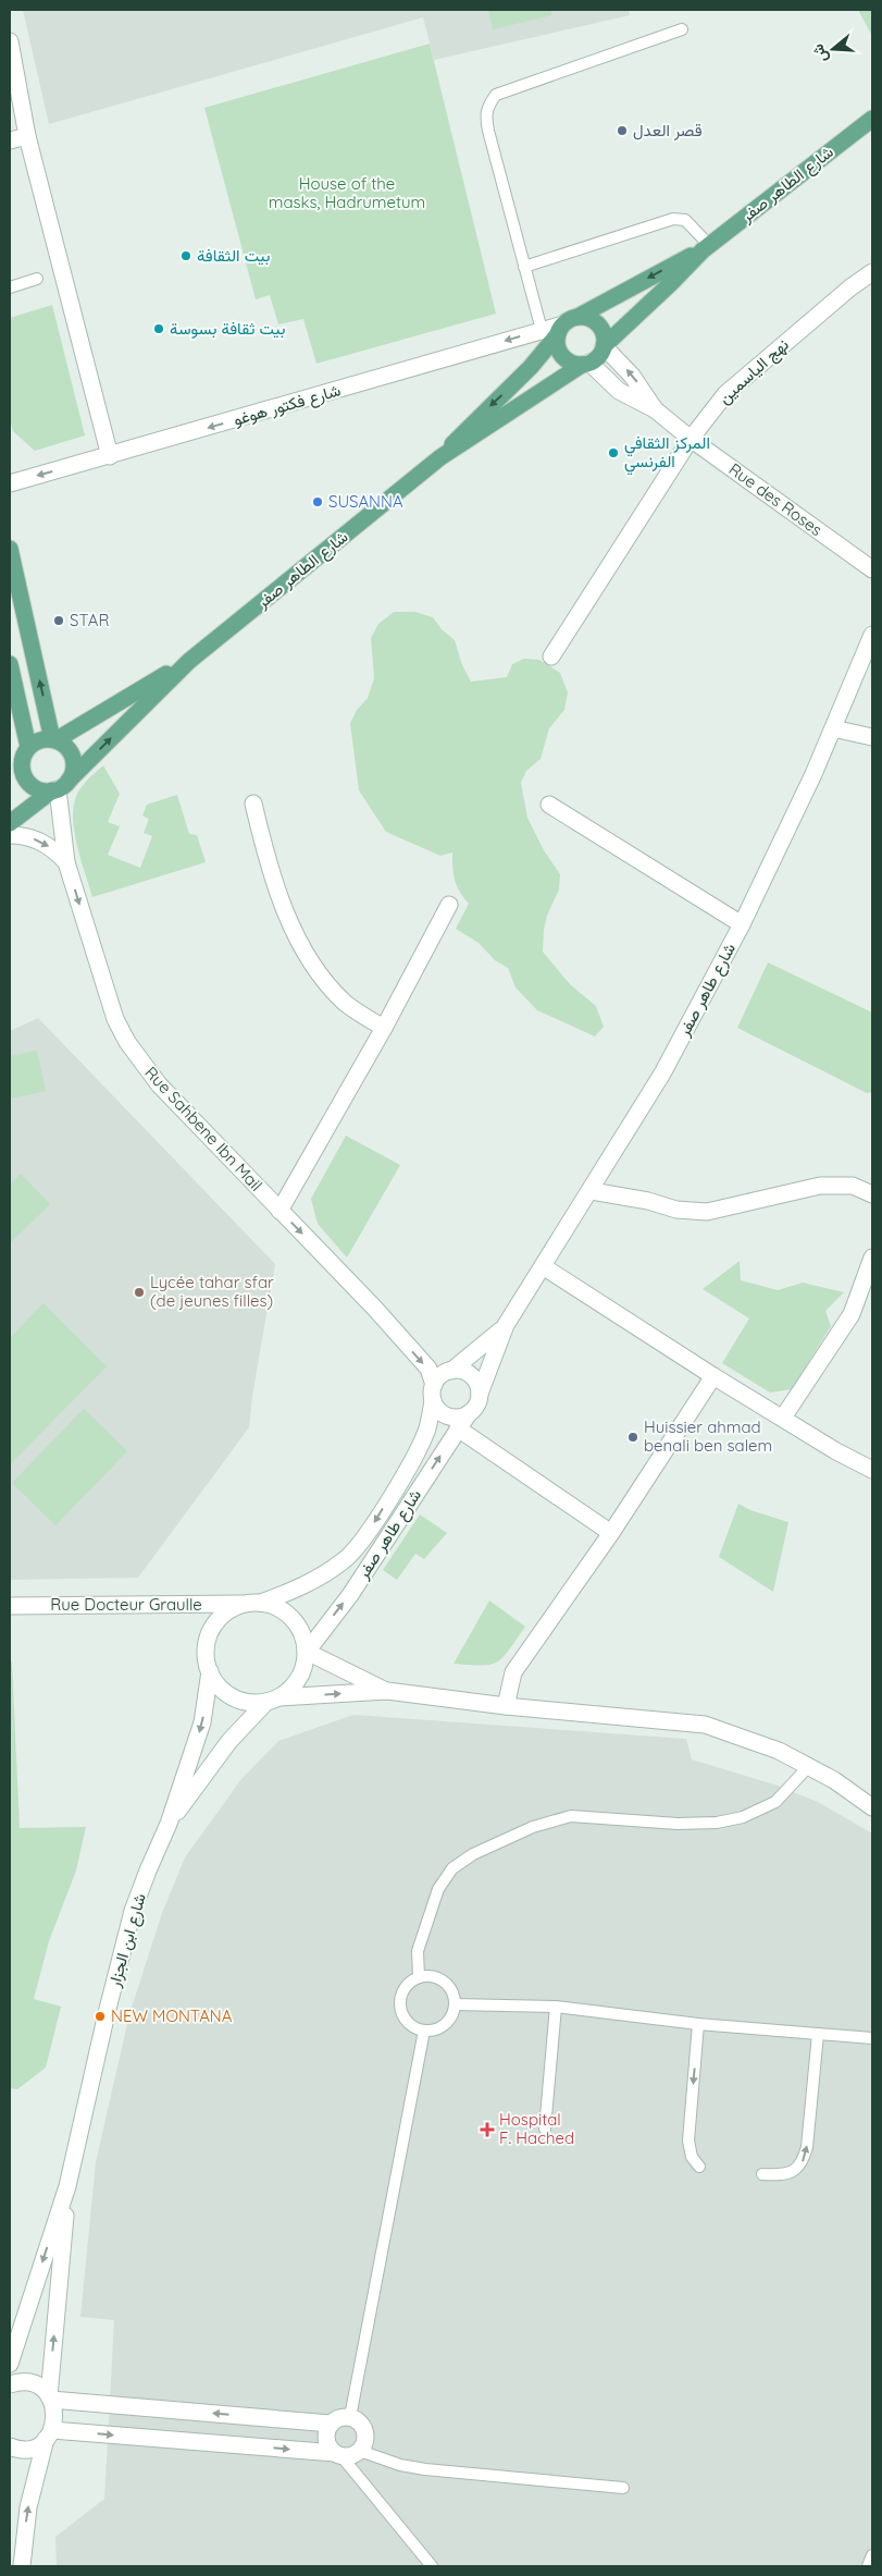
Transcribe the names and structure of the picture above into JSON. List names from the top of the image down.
{
  "streets": {
    "main road": ["شارع الطاهر صفر"],
    "street": [
      "نهج الياسمين",
      "شارع فكتور هوغو",
      "Rue des Roses",
      "شارع طاهر صفر",
      "Rue Sahbene Ibn Mail",
      "Rue Docteur Graulle",
      "شارع ابن الجزار"
    ]
  },
  "crossings": [
    ["شارع الطاهر صفر", "شارع فكتور هوغو"],
    ["شارع الطاهر صفر", "Rue Sahbene Ibn Mail"],
    ["نهج الياسمين", "Rue des Roses"],
    ["شارع طاهر صفر", "Rue Sahbene Ibn Mail"],
    ["شارع طاهر صفر", "Rue Docteur Graulle"],
    ["شارع طاهر صفر", "شارع ابن الجزار"],
    ["Rue Docteur Graulle", "شارع ابن الجزار"]
  ],
  "one_way": ["شارع فكتور هوغو", "Rue Sahbene Ibn Mail"],
  "parks": ["House of the masks, Hadrumetum"],
  "places": {
    "other": [
      "قصر العدل",
      "بيت الثقافة",
      "بيت ثقافة بسوسة",
      "المركز الثقافي الفرنسي",
      "SUSANNA",
      "STAR",
      "Lycée tahar sfar (de jeunes filles)",
      "Huissier ahmad benali ben salem",
      "NEW MONTANA"
    ],
    "health": ["Hospital F. Hached"]
  },
  "north": "left"
}
